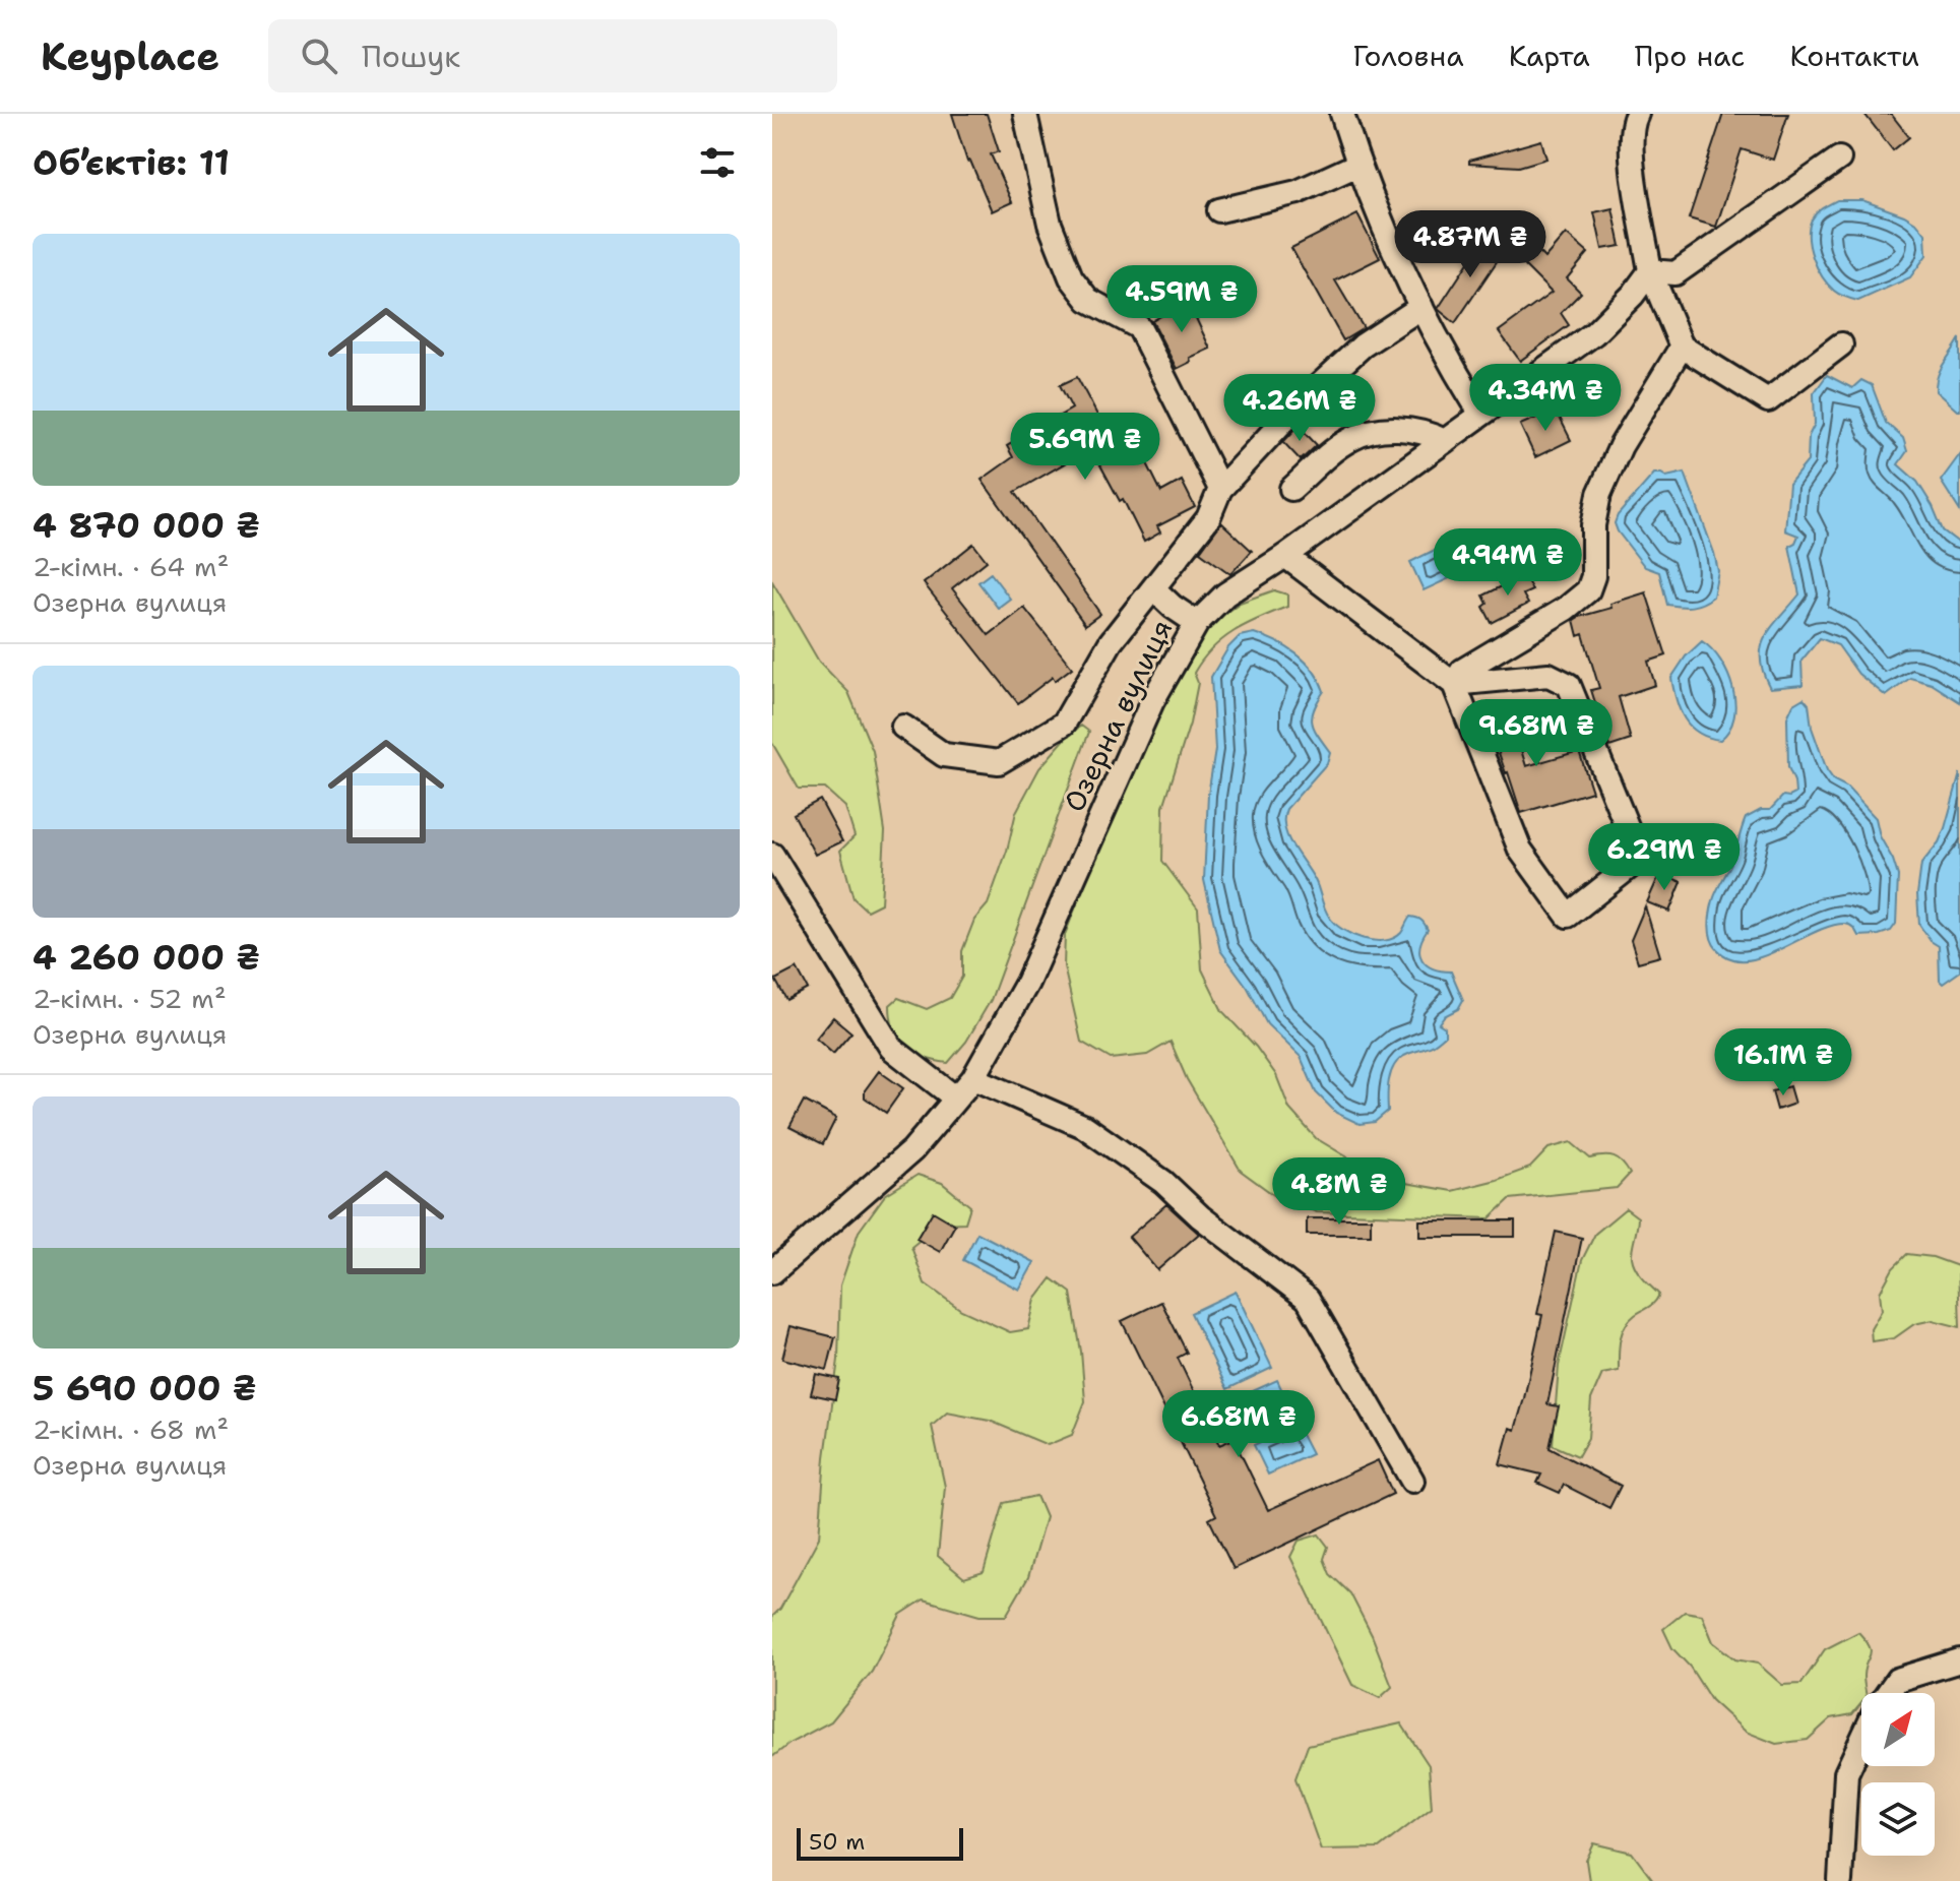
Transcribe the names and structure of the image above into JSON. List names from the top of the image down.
{
  "streets": {
    "street": ["Озерна вулиця"]
  },
  "scale_bar": "50 m",
  "north": "top right",
  "page": {
    "header": "Keyplace",
    "search": "Пошук",
    "nav": [
      "Головна",
      "Карта",
      "Про нас",
      "Контакти"
    ],
    "heading": "Об’єктів: 11",
    "price": [
      "4.87M ₴",
      "4.59M ₴",
      "4.34M ₴",
      "4.26M ₴",
      "5.69M ₴",
      "4.94M ₴",
      "9.68M ₴",
      "6.29M ₴",
      "16.1M ₴",
      "4.8M ₴",
      "6.68M ₴"
    ],
    "list": [
      {
        "name": "4 870 000 ₴",
        "note": "2-кімн. · 64 m² · Озерна вулиця"
      },
      {
        "name": "4 260 000 ₴",
        "note": "2-кімн. · 52 m² · Озерна вулиця"
      },
      {
        "name": "5 690 000 ₴",
        "note": "2-кімн. · 68 m² · Озерна вулиця"
      }
    ],
    "scale": "50 m"
  }
}
